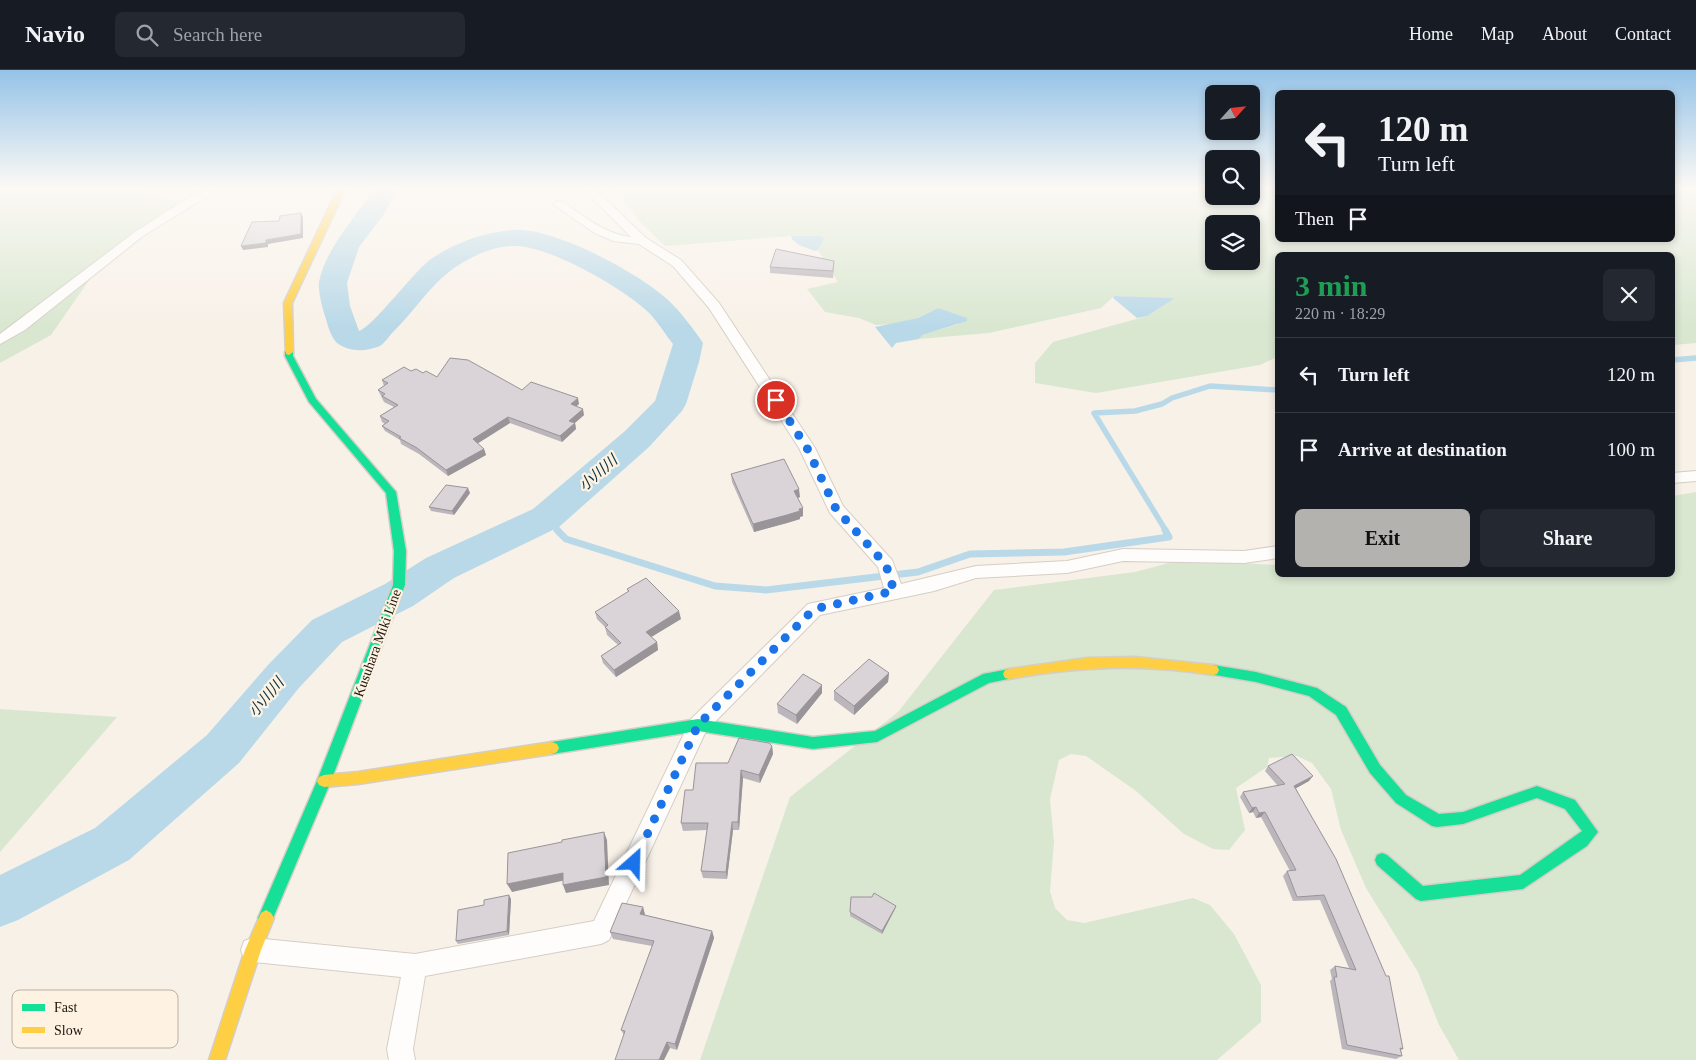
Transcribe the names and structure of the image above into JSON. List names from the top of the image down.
{
  "streets": {
    "main road": ["Kusuhara Miki Line"]
  },
  "water": ["小川川"],
  "legend": ["Fast", "Slow"],
  "north": "top right",
  "page": {
    "header": "Navio",
    "search": "Search here",
    "nav": [
      "Home",
      "Map",
      "About",
      "Contact"
    ],
    "turn": ["120 m", "Turn left"],
    "then": "Then",
    "heading": ["3 min", "220 m · 18:29"],
    "list": [
      {
        "name": "Turn left",
        "value": "120 m"
      },
      {
        "name": "Arrive at destination",
        "value": "100 m"
      }
    ],
    "buttons": ["Exit", "Share"]
  }
}
